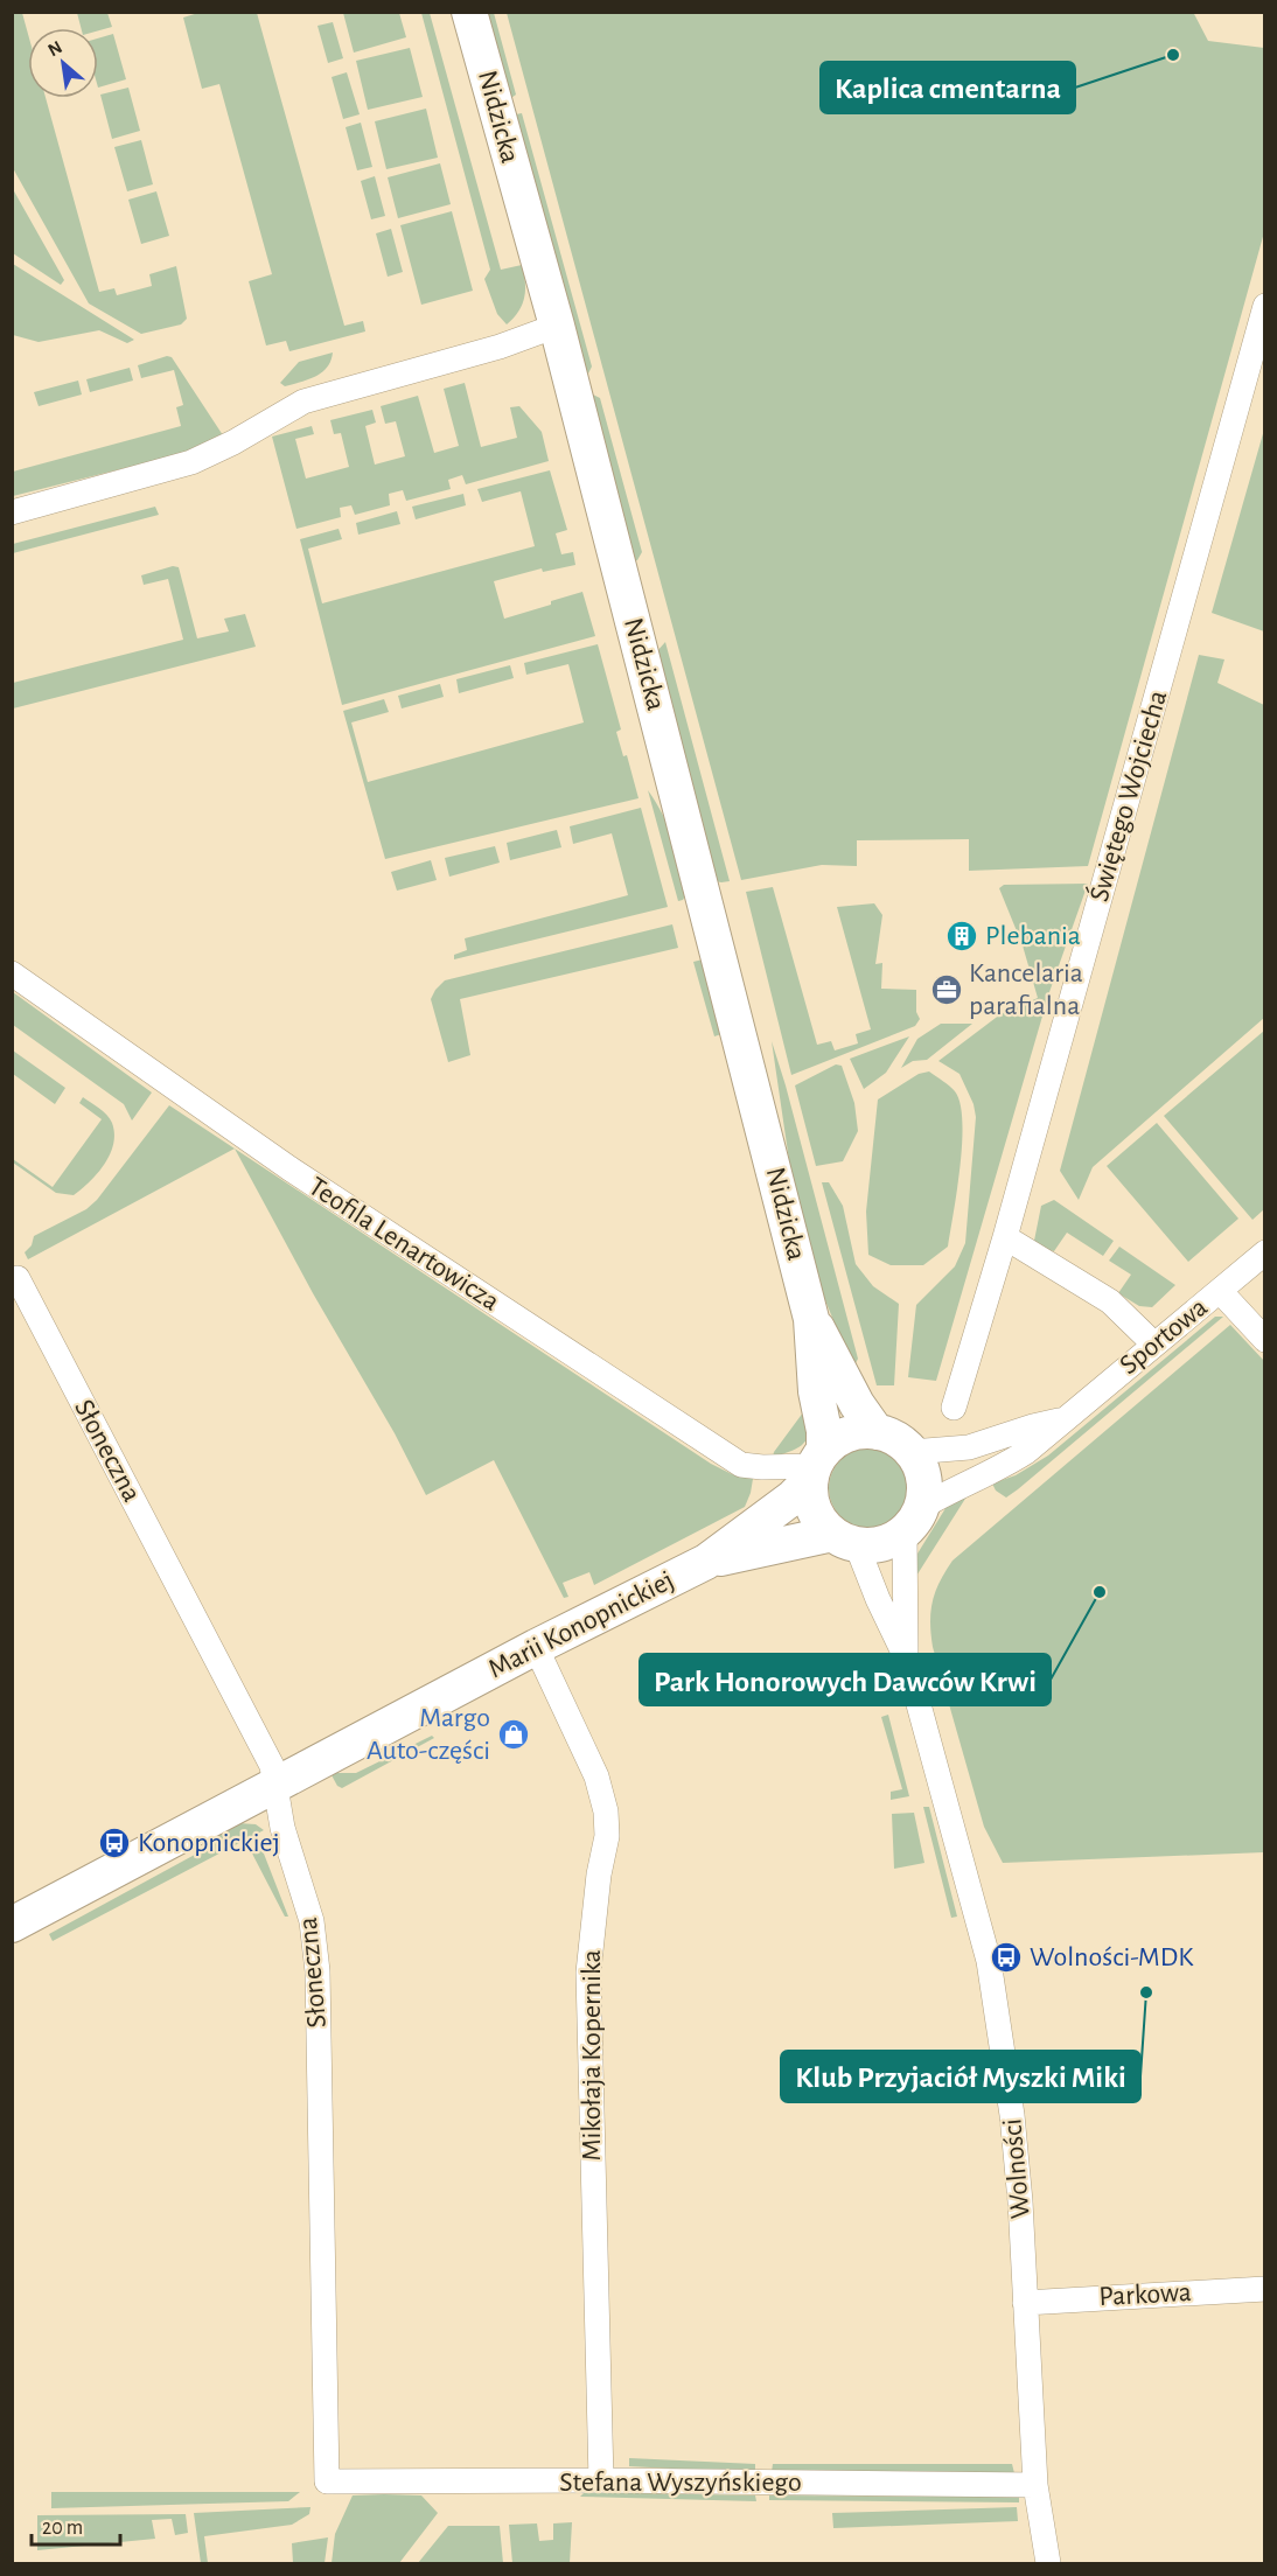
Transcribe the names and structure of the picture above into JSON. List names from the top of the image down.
{
  "streets": {
    "street": [
      "Nidzicka",
      "Świętego Wojciecha",
      "Teofila Lenartowicza",
      "Sportowa",
      "Słoneczna",
      "Marii Konopnickiej",
      "Mikołaja Kopernika",
      "Wolności",
      "Parkowa",
      "Stefana Wyszyńskiego"
    ]
  },
  "crossings": [
    ["Teofila Lenartowicza", "Sportowa"],
    ["Słoneczna", "Marii Konopnickiej"],
    ["Słoneczna", "Stefana Wyszyńskiego"],
    ["Marii Konopnickiej", "Mikołaja Kopernika"],
    ["Mikołaja Kopernika", "Stefana Wyszyńskiego"],
    ["Wolności", "Parkowa"],
    ["Wolności", "Stefana Wyszyńskiego"]
  ],
  "places": {
    "other": ["Kaplica cmentarna", "Park Honorowych Dawców Krwi", "Klub Przyjaciół Myszki Miki"],
    "building": ["Plebania"],
    "office": ["Kancelaria parafialna"],
    "shop": ["Margo Auto-części"],
    "bus stop": ["Konopnickiej", "Wolności-MDK"]
  },
  "scale_bar": "20 m",
  "north": "top left"
}
